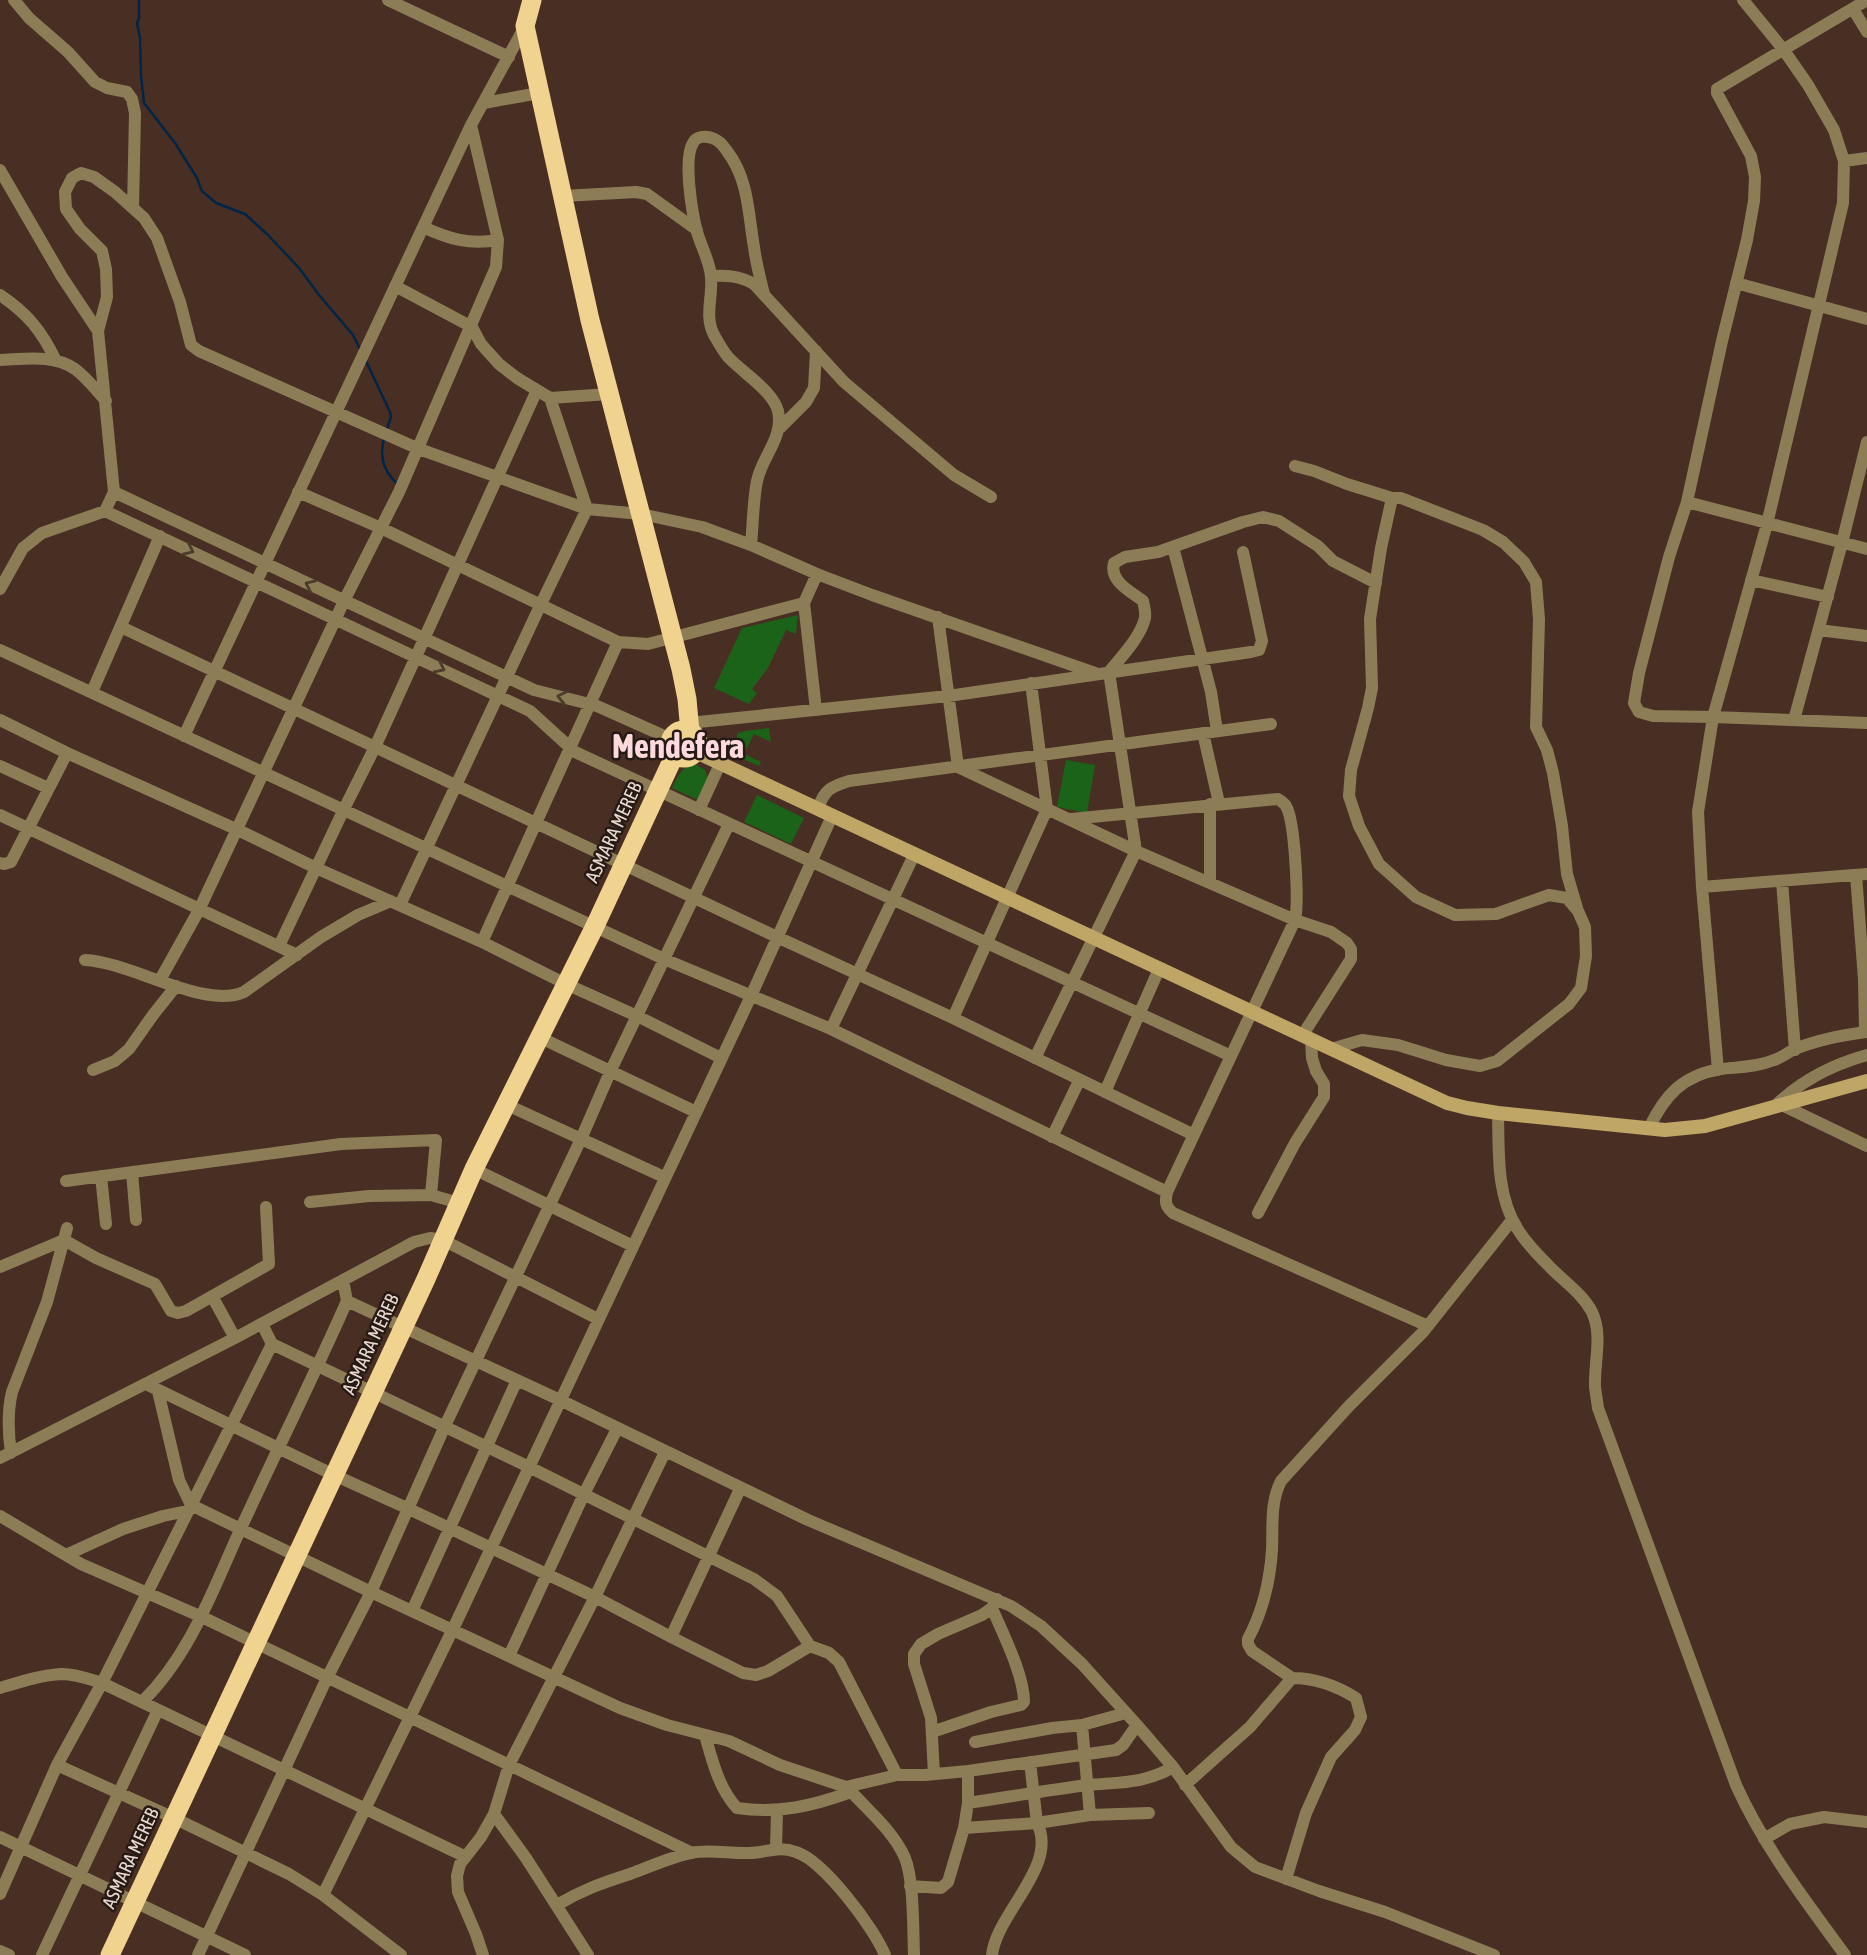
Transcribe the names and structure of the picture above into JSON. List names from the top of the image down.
{
  "streets": {
    "highway": ["ASMARA MEREB"]
  },
  "districts": ["Mendefera"]
}
